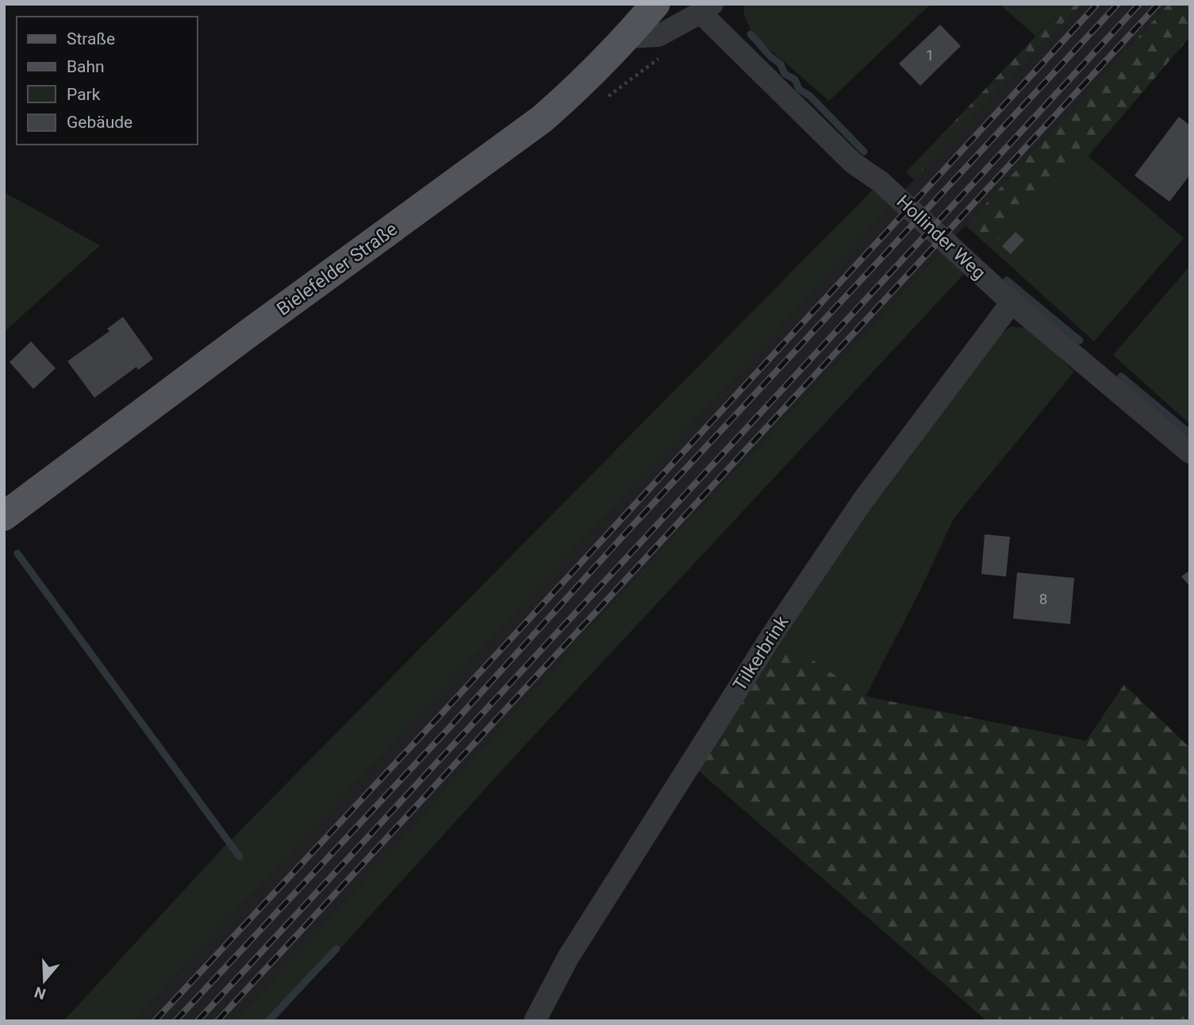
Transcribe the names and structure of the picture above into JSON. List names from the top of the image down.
{
  "streets": {
    "main road": ["Bielefelder Straße"],
    "street": ["Hollinder Weg", "Tilkerbrink"]
  },
  "crossings": [
    ["Hollinder Weg", "Tilkerbrink"]
  ],
  "house_numbers": ["1", "8"],
  "legend": [
    "Straße",
    "Bahn",
    "Park",
    "Gebäude"
  ],
  "north": "bottom"
}
